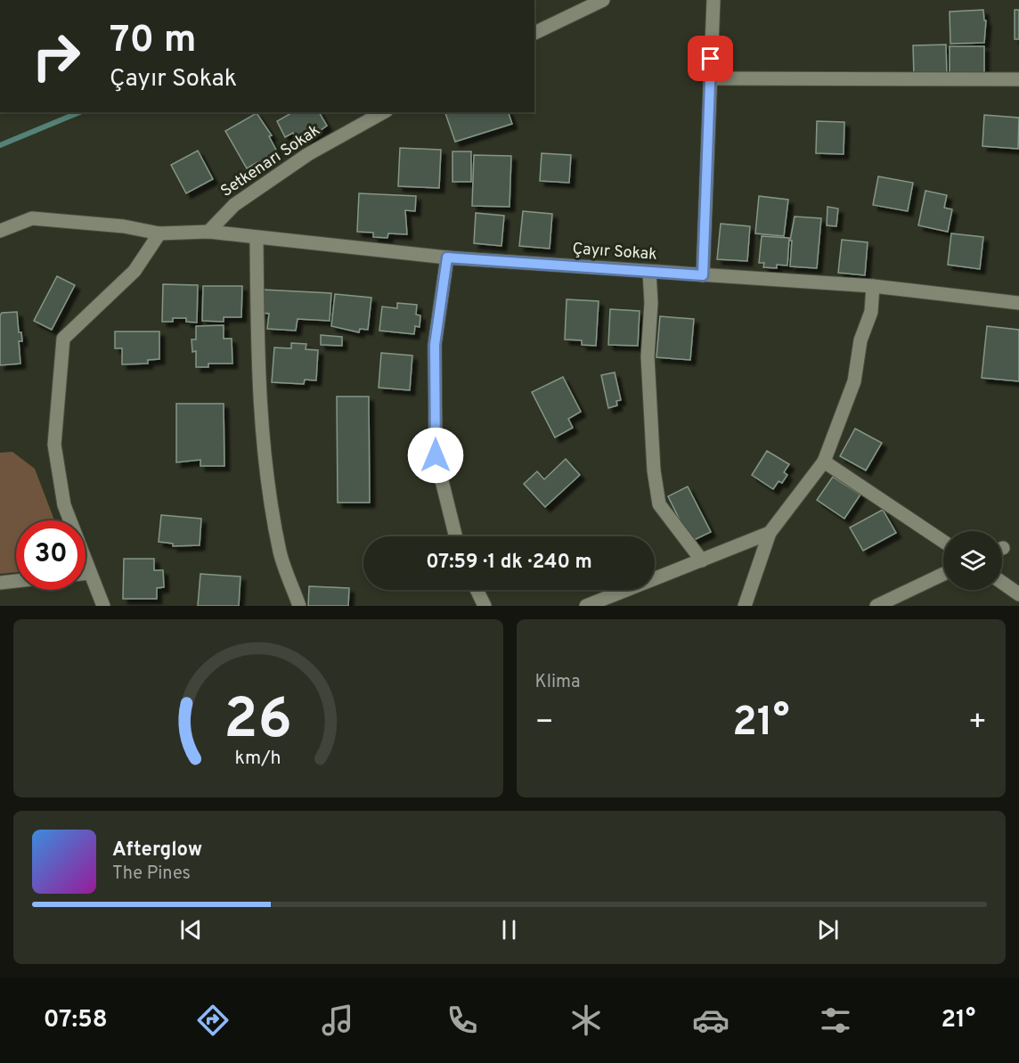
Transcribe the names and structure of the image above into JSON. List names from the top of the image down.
{
  "streets": {
    "street": ["Setkenarı Sokak", "Çayır Sokak"]
  },
  "crossings": [
    ["Setkenarı Sokak", "Çayır Sokak"]
  ],
  "page": {
    "turn": ["70 m", "Çayır Sokak"],
    "limit": "30",
    "trip": "07:59 · 1 dk · 240 m",
    "tile": "Klima",
    "heat": ["−", "21°", "+"],
    "song": ["Afterglow", "The Pines"],
    "tabs": ["07:58", "21°"],
    "gauge": ["26", "km/h"]
  }
}
